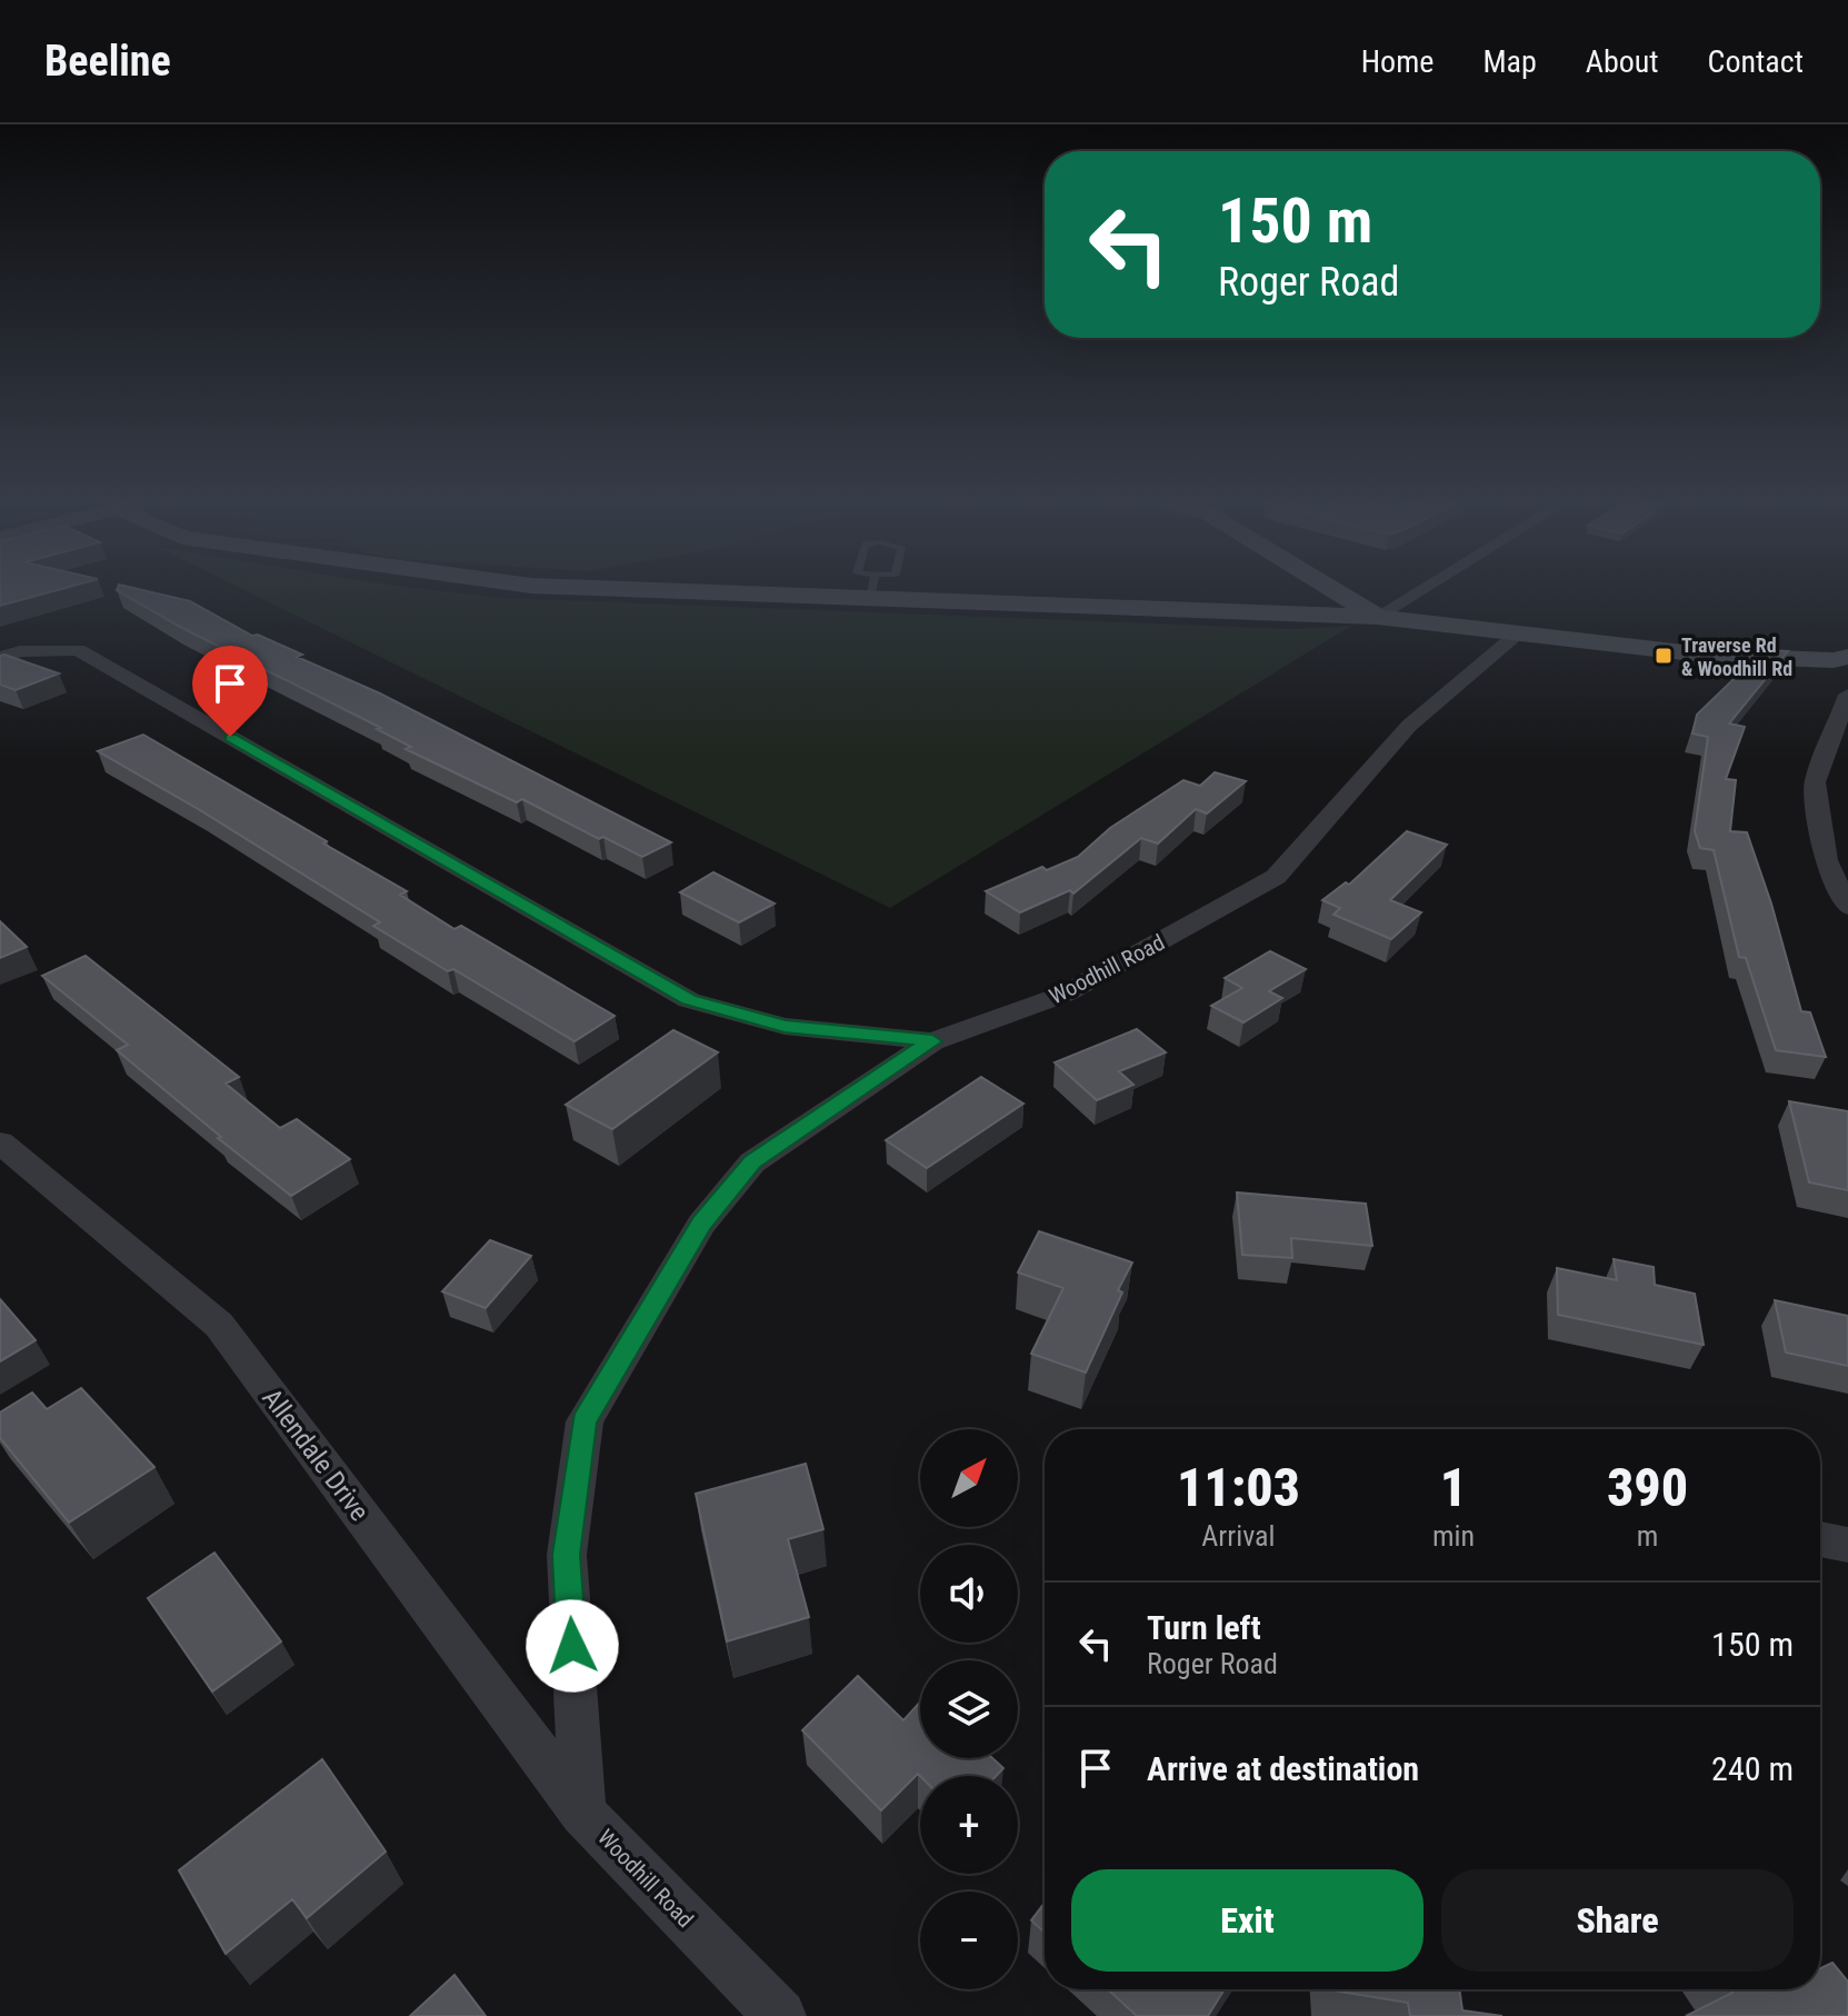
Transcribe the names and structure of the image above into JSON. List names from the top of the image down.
{
  "streets": {
    "street": ["Woodhill Road", "Allendale Drive"]
  },
  "crossings": [
    ["Woodhill Road", "Allendale Drive"]
  ],
  "places": {
    "transit": ["Traverse Rd & Woodhill Rd"]
  },
  "north": "top right",
  "page": {
    "header": "Beeline",
    "nav": [
      "Home",
      "Map",
      "About",
      "Contact"
    ],
    "turn": ["150 m", "Roger Road"],
    "map_buttons": ["+", "−"],
    "eta": [
      "11:03",
      "Arrival",
      "1",
      "min",
      "390",
      "m"
    ],
    "list": [
      {
        "name": "Turn left",
        "note": "Roger Road",
        "value": "150 m"
      },
      {
        "name": "Arrive at destination",
        "value": "240 m"
      }
    ],
    "buttons": ["Exit", "Share"]
  }
}
